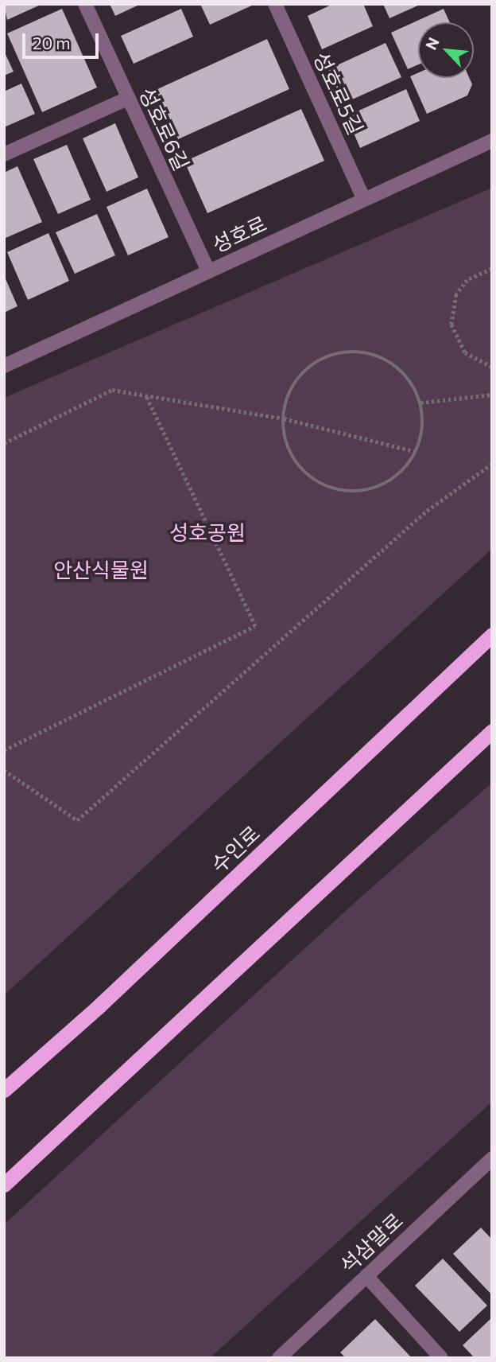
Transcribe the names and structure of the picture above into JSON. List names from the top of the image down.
{
  "streets": {
    "highway": ["수인로"],
    "street": [
      "성호로5길",
      "성호로6길",
      "성호로",
      "석삼말로"
    ]
  },
  "crossings": [
    ["성호로5길", "성호로"],
    ["성호로6길", "성호로"]
  ],
  "parks": ["성호공원", "안산식물원"],
  "scale_bar": "20 m",
  "north": "top left"
}
